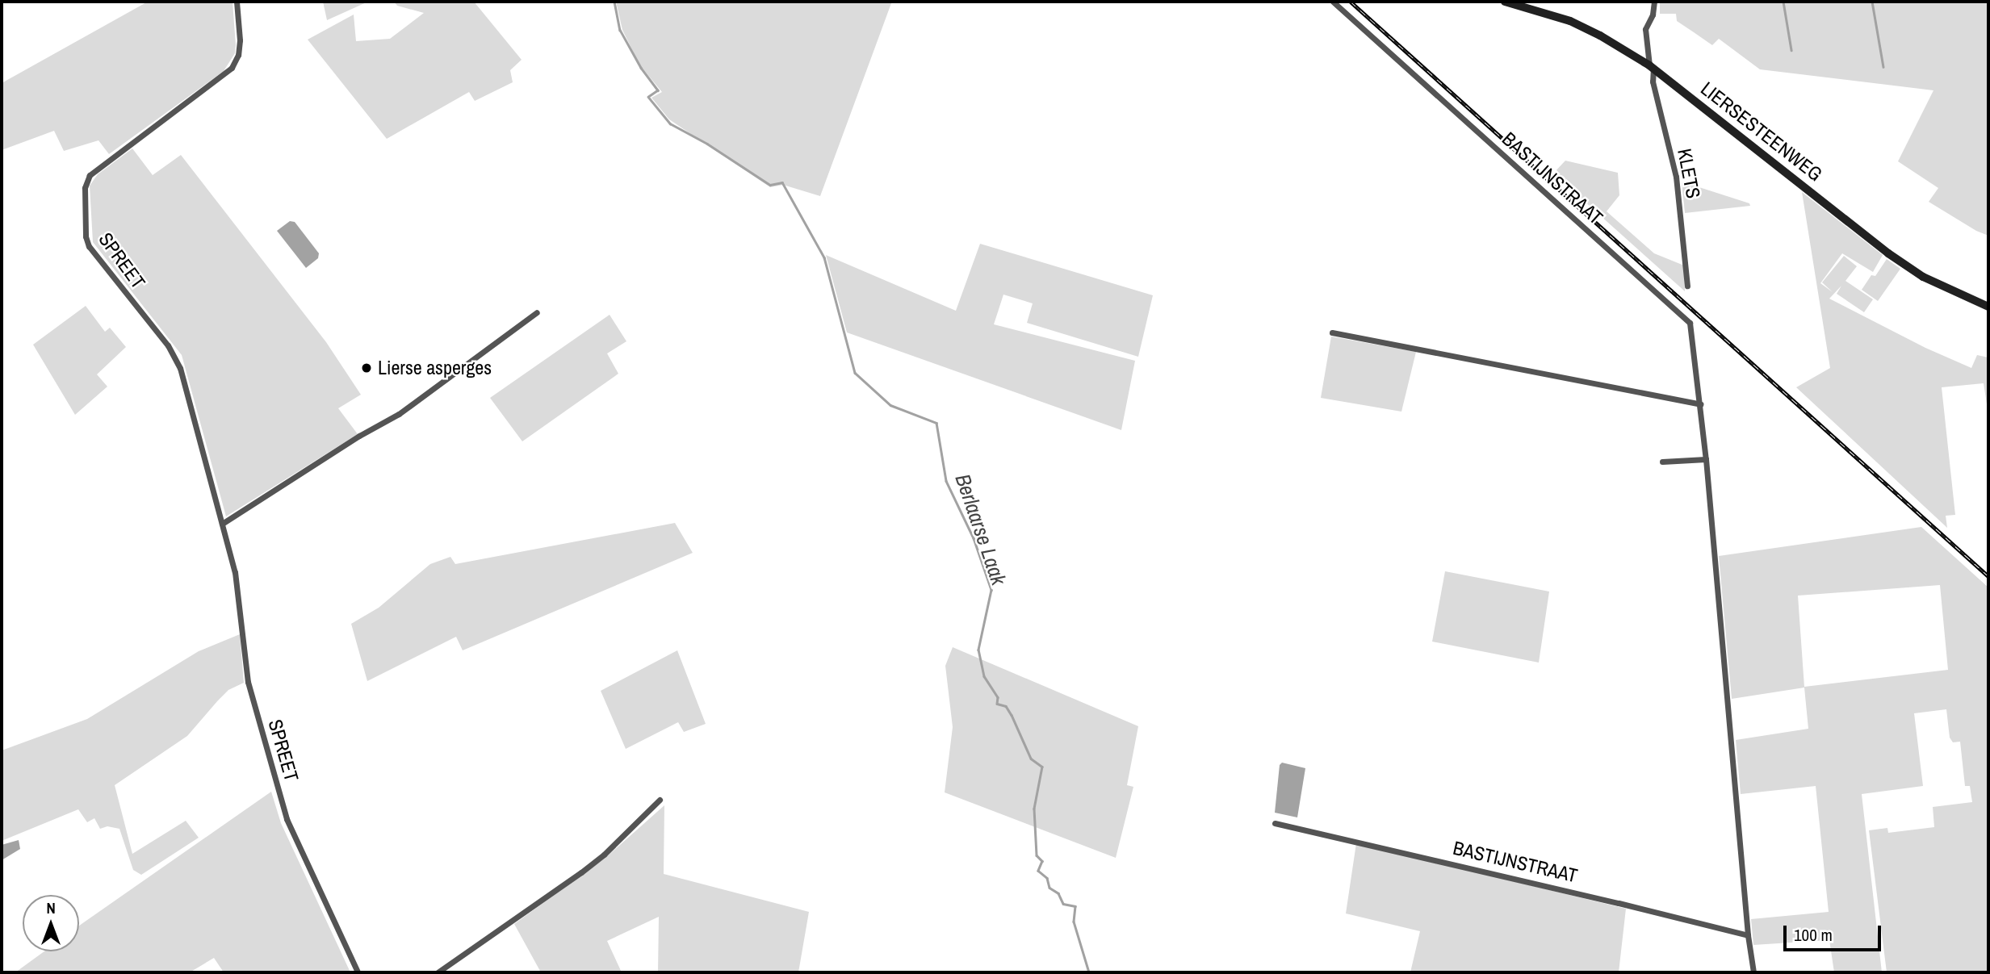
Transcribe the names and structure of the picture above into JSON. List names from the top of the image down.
{
  "streets": {
    "street": [
      "LIERSESTEENWEG",
      "KLETS",
      "BASTIJNSTRAAT",
      "SPREET"
    ]
  },
  "crossings": [
    ["LIERSESTEENWEG", "KLETS"]
  ],
  "water": ["Berlaarse Laak"],
  "places": ["Lierse asperges"],
  "scale_bar": "100 m",
  "north": "top"
}
